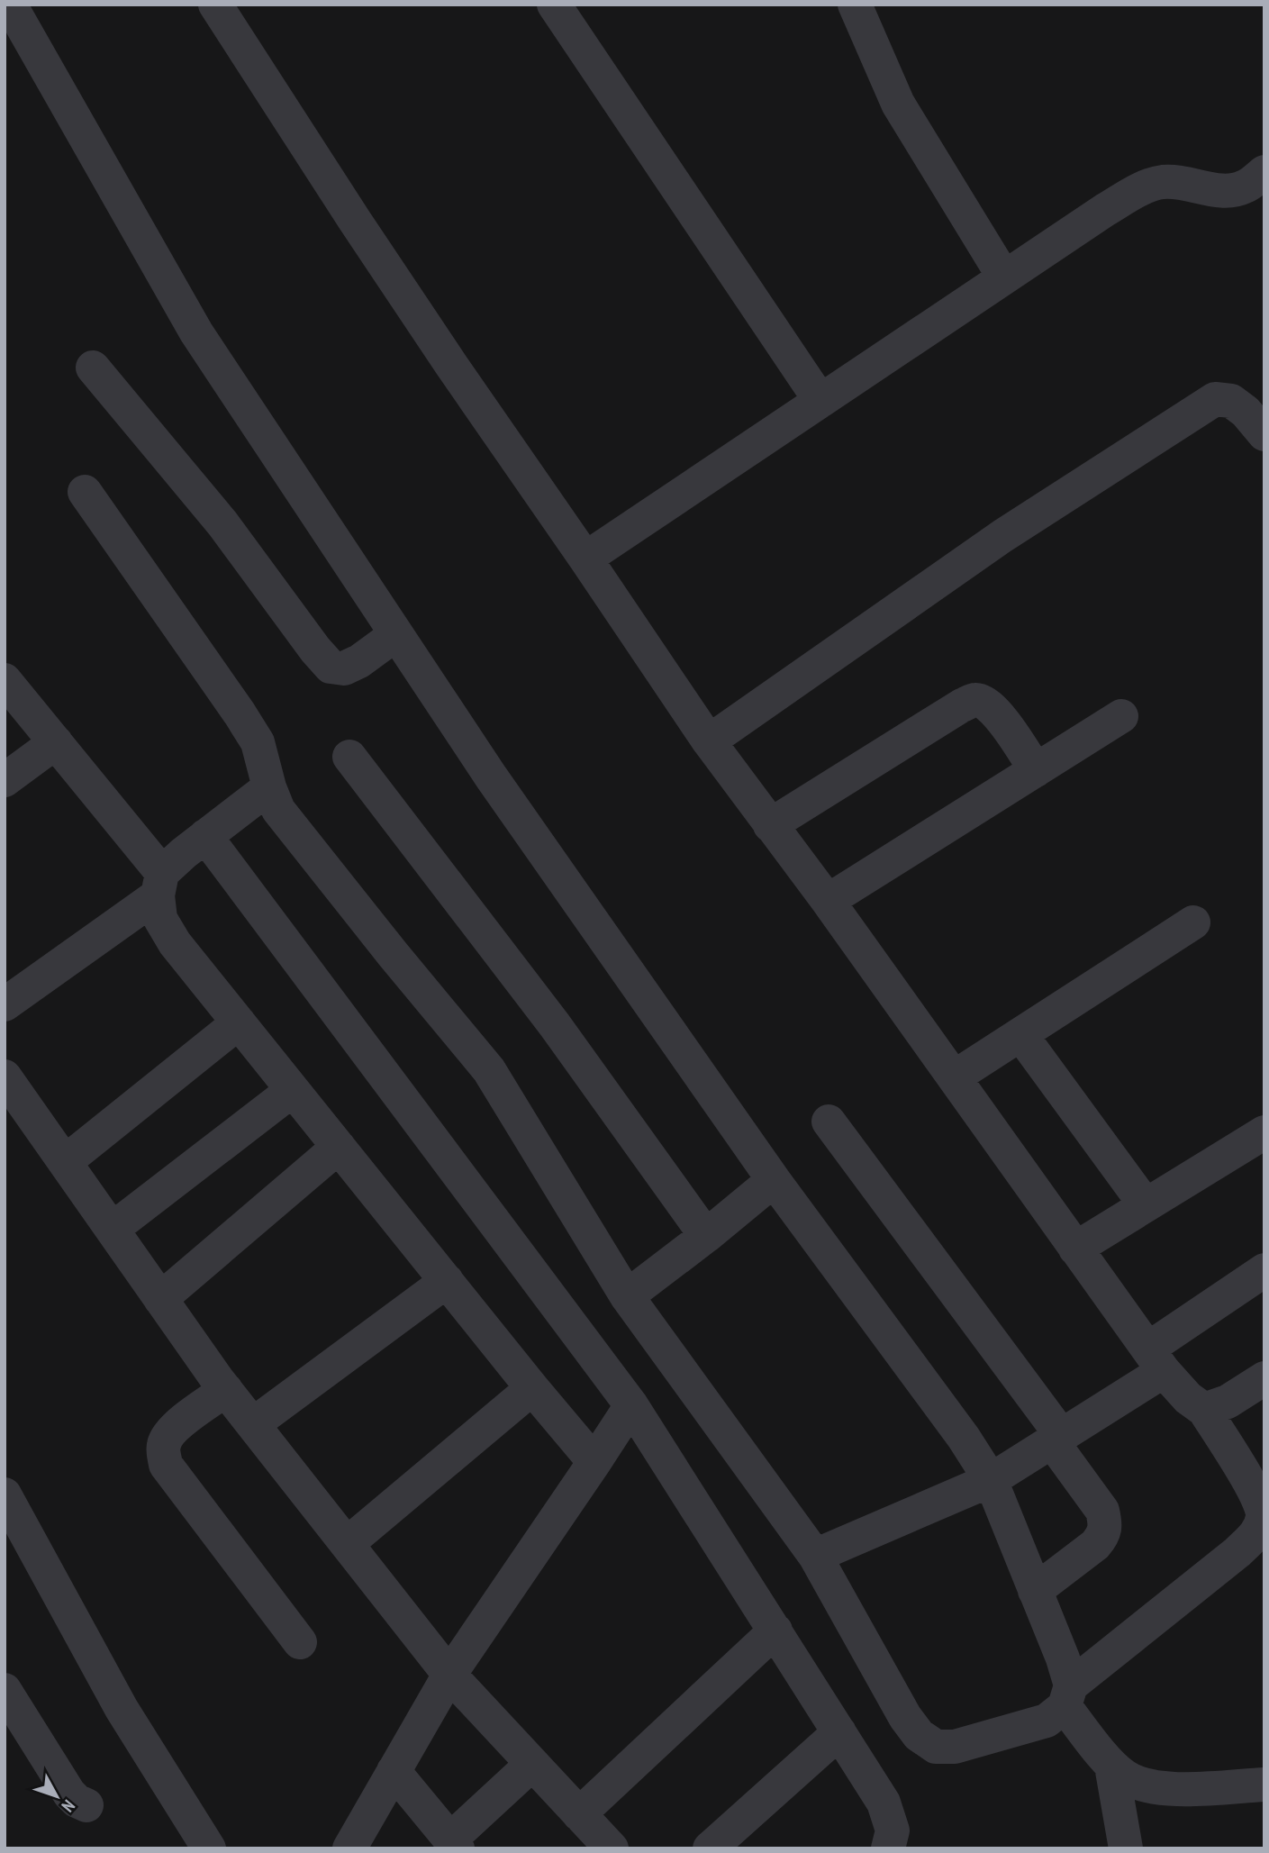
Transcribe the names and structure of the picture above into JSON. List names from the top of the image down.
{
  "north": "bottom right"
}
